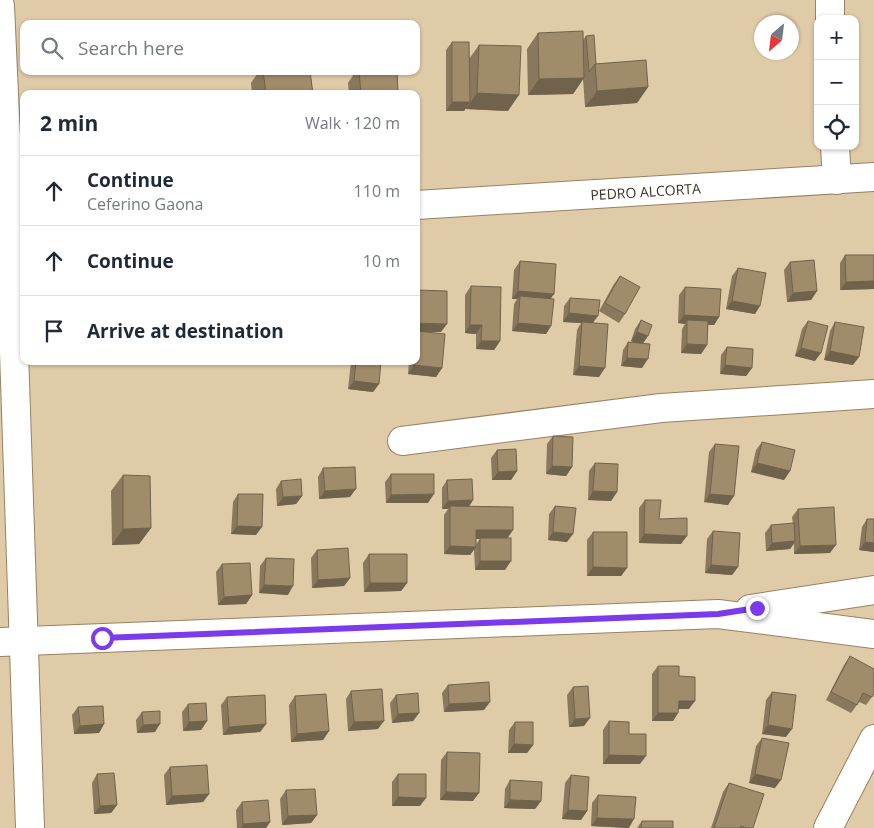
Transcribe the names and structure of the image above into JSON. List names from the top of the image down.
{
  "streets": {
    "street": ["PEDRO ALCORTA"]
  },
  "north": "bottom left",
  "page": {
    "map_buttons": ["+", "−"],
    "search": "Search here",
    "heading": ["2 min", "Walk · 120 m"],
    "list": [
      ["Continue", "Ceferino Gaona", "110 m"],
      ["Continue", "10 m"],
      "Arrive at destination"
    ]
  }
}
